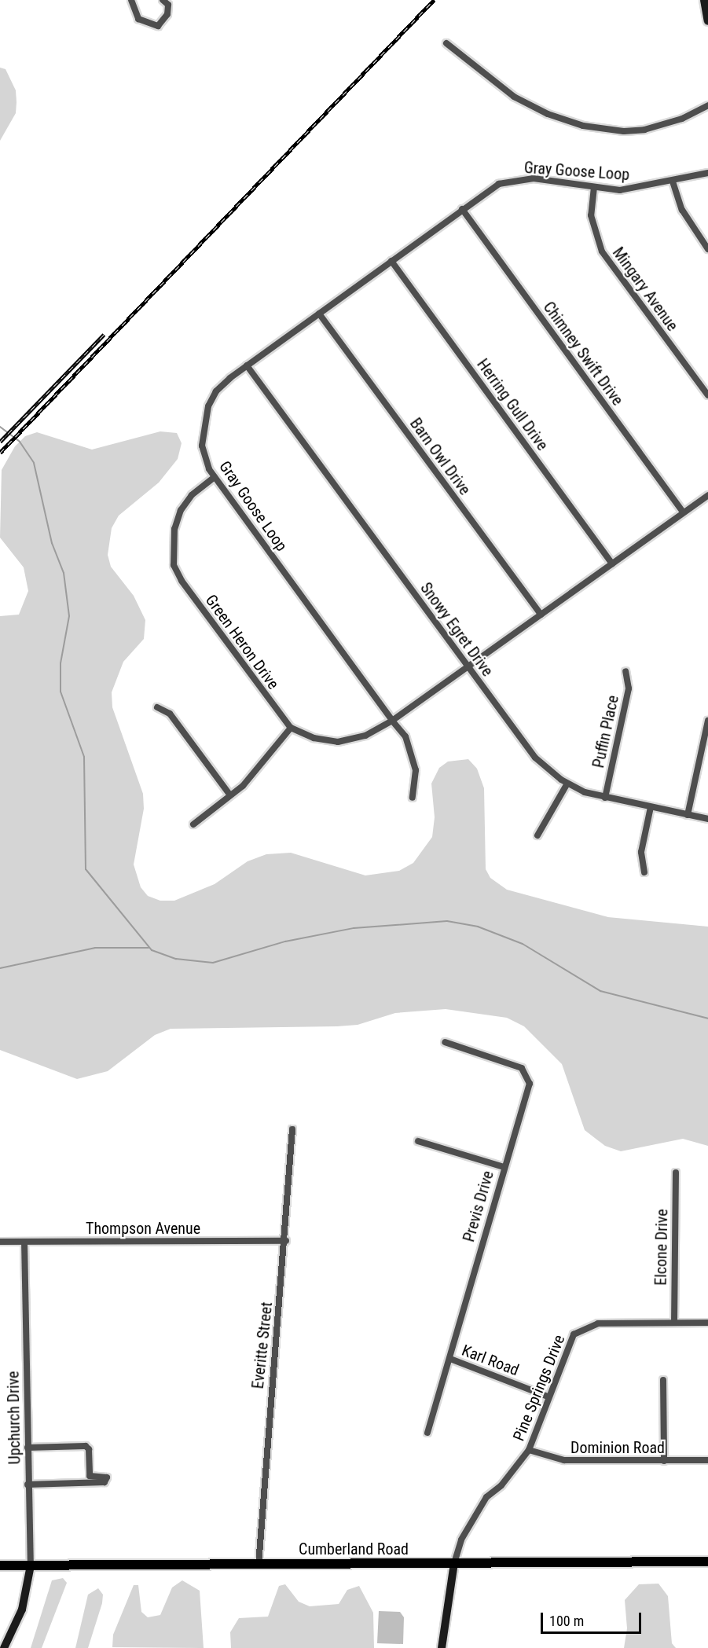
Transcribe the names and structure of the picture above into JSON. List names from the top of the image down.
{
  "streets": {
    "main road": ["Cumberland Road"],
    "street": [
      "Gray Goose Loop",
      "Mingary Avenue",
      "Chimney Swift Drive",
      "Herring Gull Drive",
      "Barn Owl Drive",
      "Snowy Egret Drive",
      "Green Heron Drive",
      "Puffin Place",
      "Previs Drive",
      "Thompson Avenue",
      "Elcone Drive",
      "Everitte Street",
      "Karl Road",
      "Pine Springs Drive",
      "Upchurch Drive",
      "Dominion Road"
    ]
  },
  "crossings": [
    ["Gray Goose Loop", "Mingary Avenue"],
    ["Gray Goose Loop", "Chimney Swift Drive"],
    ["Gray Goose Loop", "Herring Gull Drive"],
    ["Gray Goose Loop", "Barn Owl Drive"],
    ["Gray Goose Loop", "Snowy Egret Drive"],
    ["Gray Goose Loop", "Green Heron Drive"],
    ["Snowy Egret Drive", "Puffin Place"],
    ["Previs Drive", "Karl Road"],
    ["Thompson Avenue", "Everitte Street"],
    ["Thompson Avenue", "Upchurch Drive"],
    ["Elcone Drive", "Pine Springs Drive"],
    ["Everitte Street", "Cumberland Road"],
    ["Karl Road", "Pine Springs Drive"],
    ["Pine Springs Drive", "Dominion Road"],
    ["Pine Springs Drive", "Cumberland Road"],
    ["Upchurch Drive", "Cumberland Road"]
  ],
  "scale_bar": "100 m"
}
